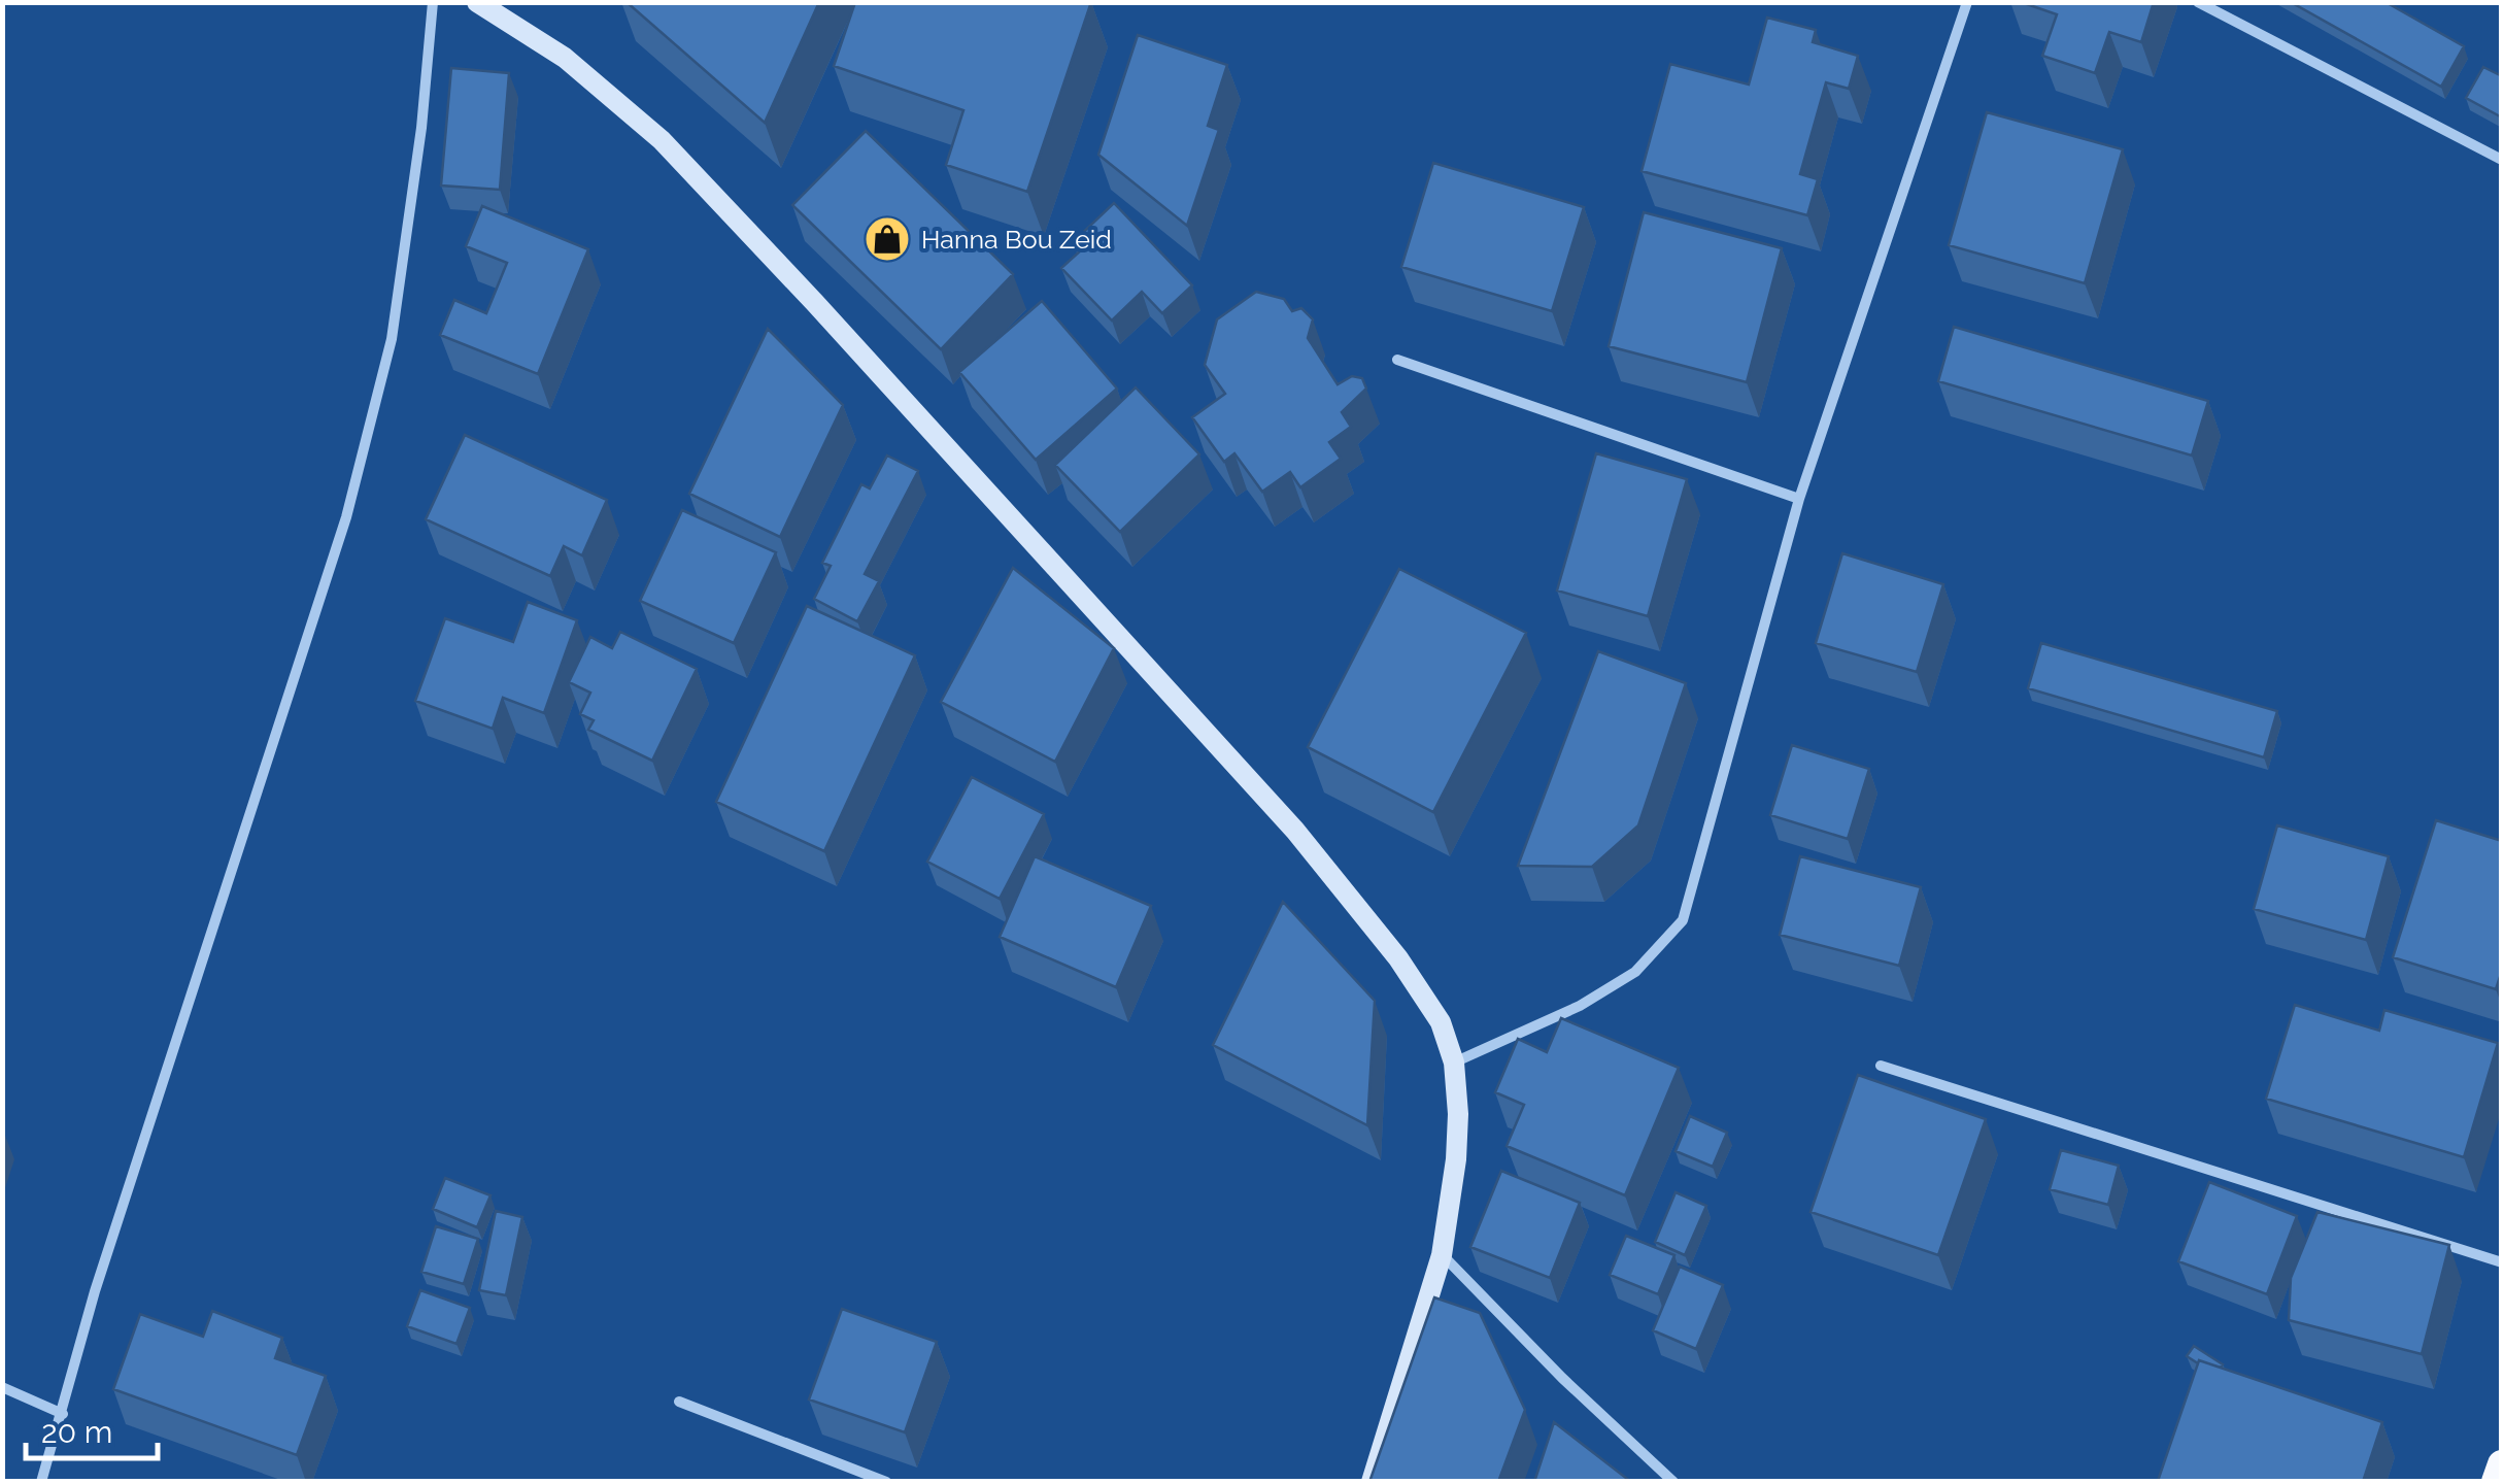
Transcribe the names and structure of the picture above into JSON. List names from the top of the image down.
{
  "places": {
    "shop": ["Hanna Bou Zeid"]
  },
  "scale_bar": "20 m"
}
